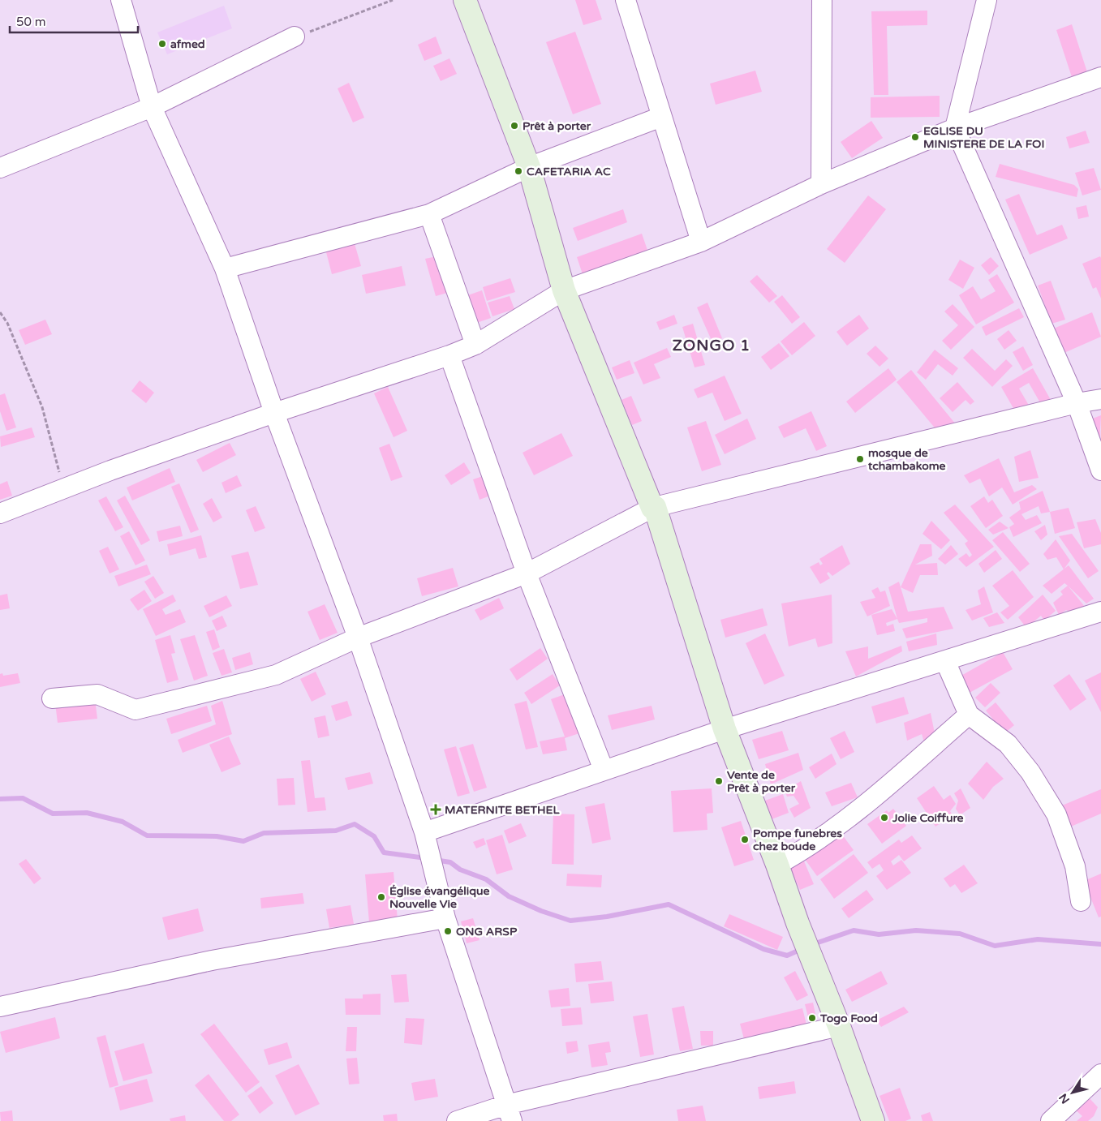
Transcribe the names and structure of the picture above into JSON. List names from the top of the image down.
{
  "districts": ["ZONGO 1"],
  "places": {
    "other": [
      "afmed",
      "Prêt à porter",
      "EGLISE DU MINISTERE DE LA FOI",
      "CAFETARIA AC",
      "mosque de tchambakome",
      "Vente de Prêt à porter",
      "Jolie Coiffure",
      "Pompe funebres chez boude",
      "Église évangélique Nouvelle Vie",
      "ONG ARSP",
      "Togo Food"
    ],
    "health": ["MATERNITE BETHEL"]
  },
  "scale_bar": "50 m",
  "north": "bottom left"
}
